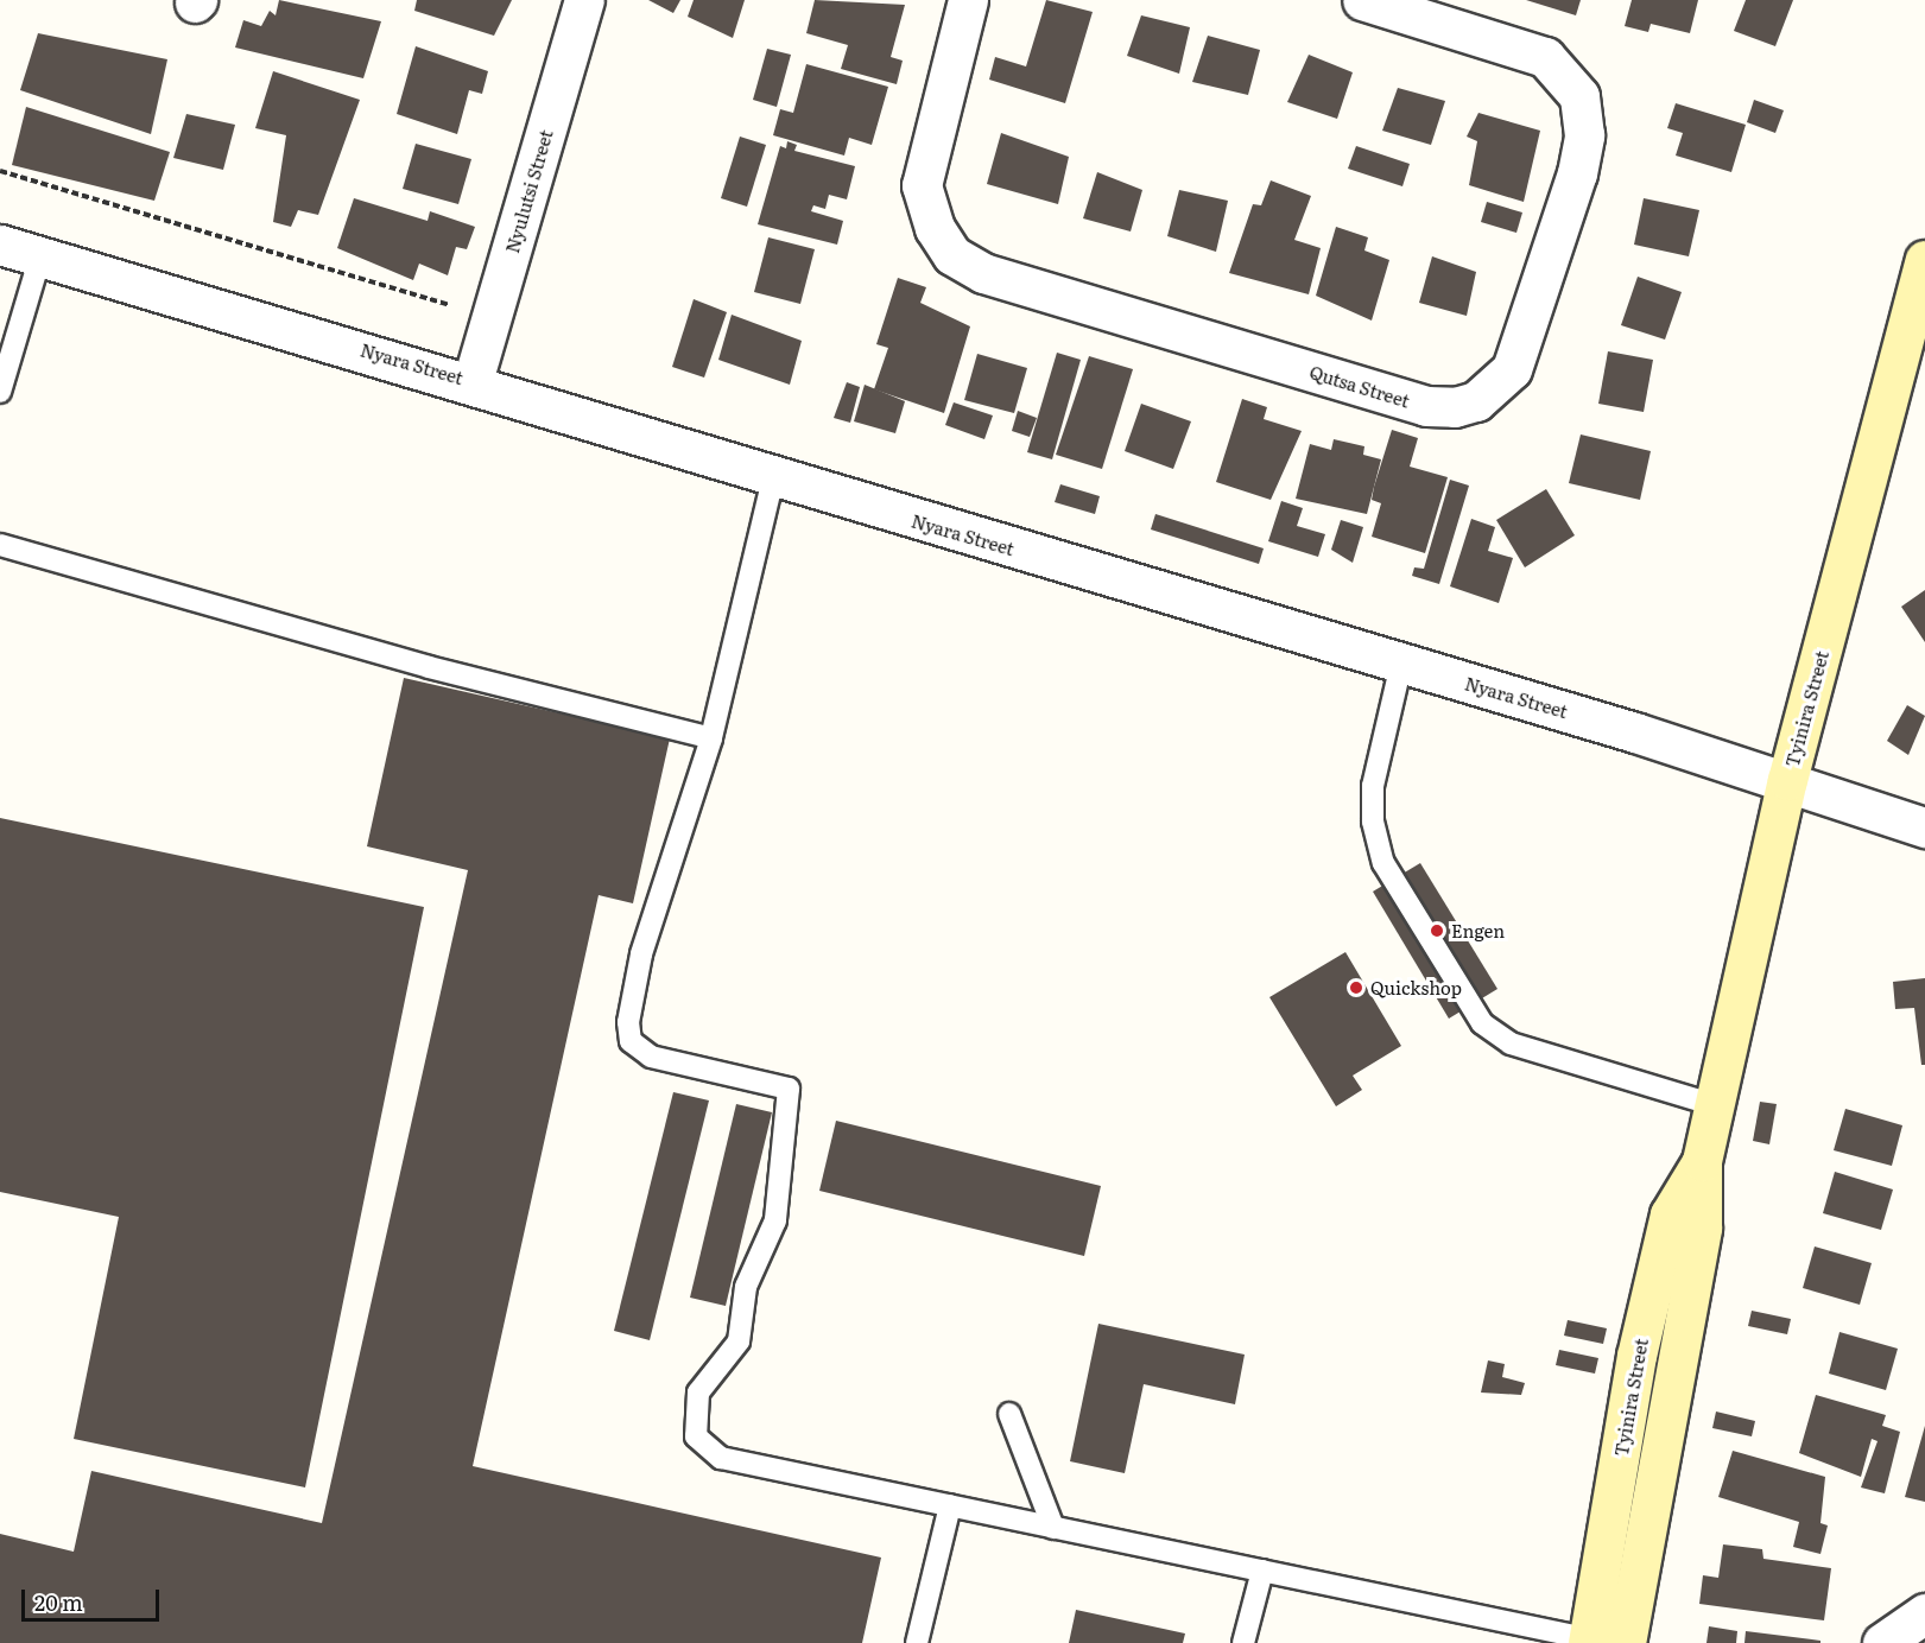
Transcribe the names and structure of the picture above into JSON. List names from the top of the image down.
{
  "streets": {
    "street": [
      "Nyulutsi Street",
      "Nyara Street",
      "Qutsa Street",
      "Tyinira Street"
    ]
  },
  "crossings": [
    ["Nyulutsi Street", "Nyara Street"],
    ["Nyara Street", "Tyinira Street"]
  ],
  "places": ["Engen", "Quickshop"],
  "scale_bar": "20 m"
}
